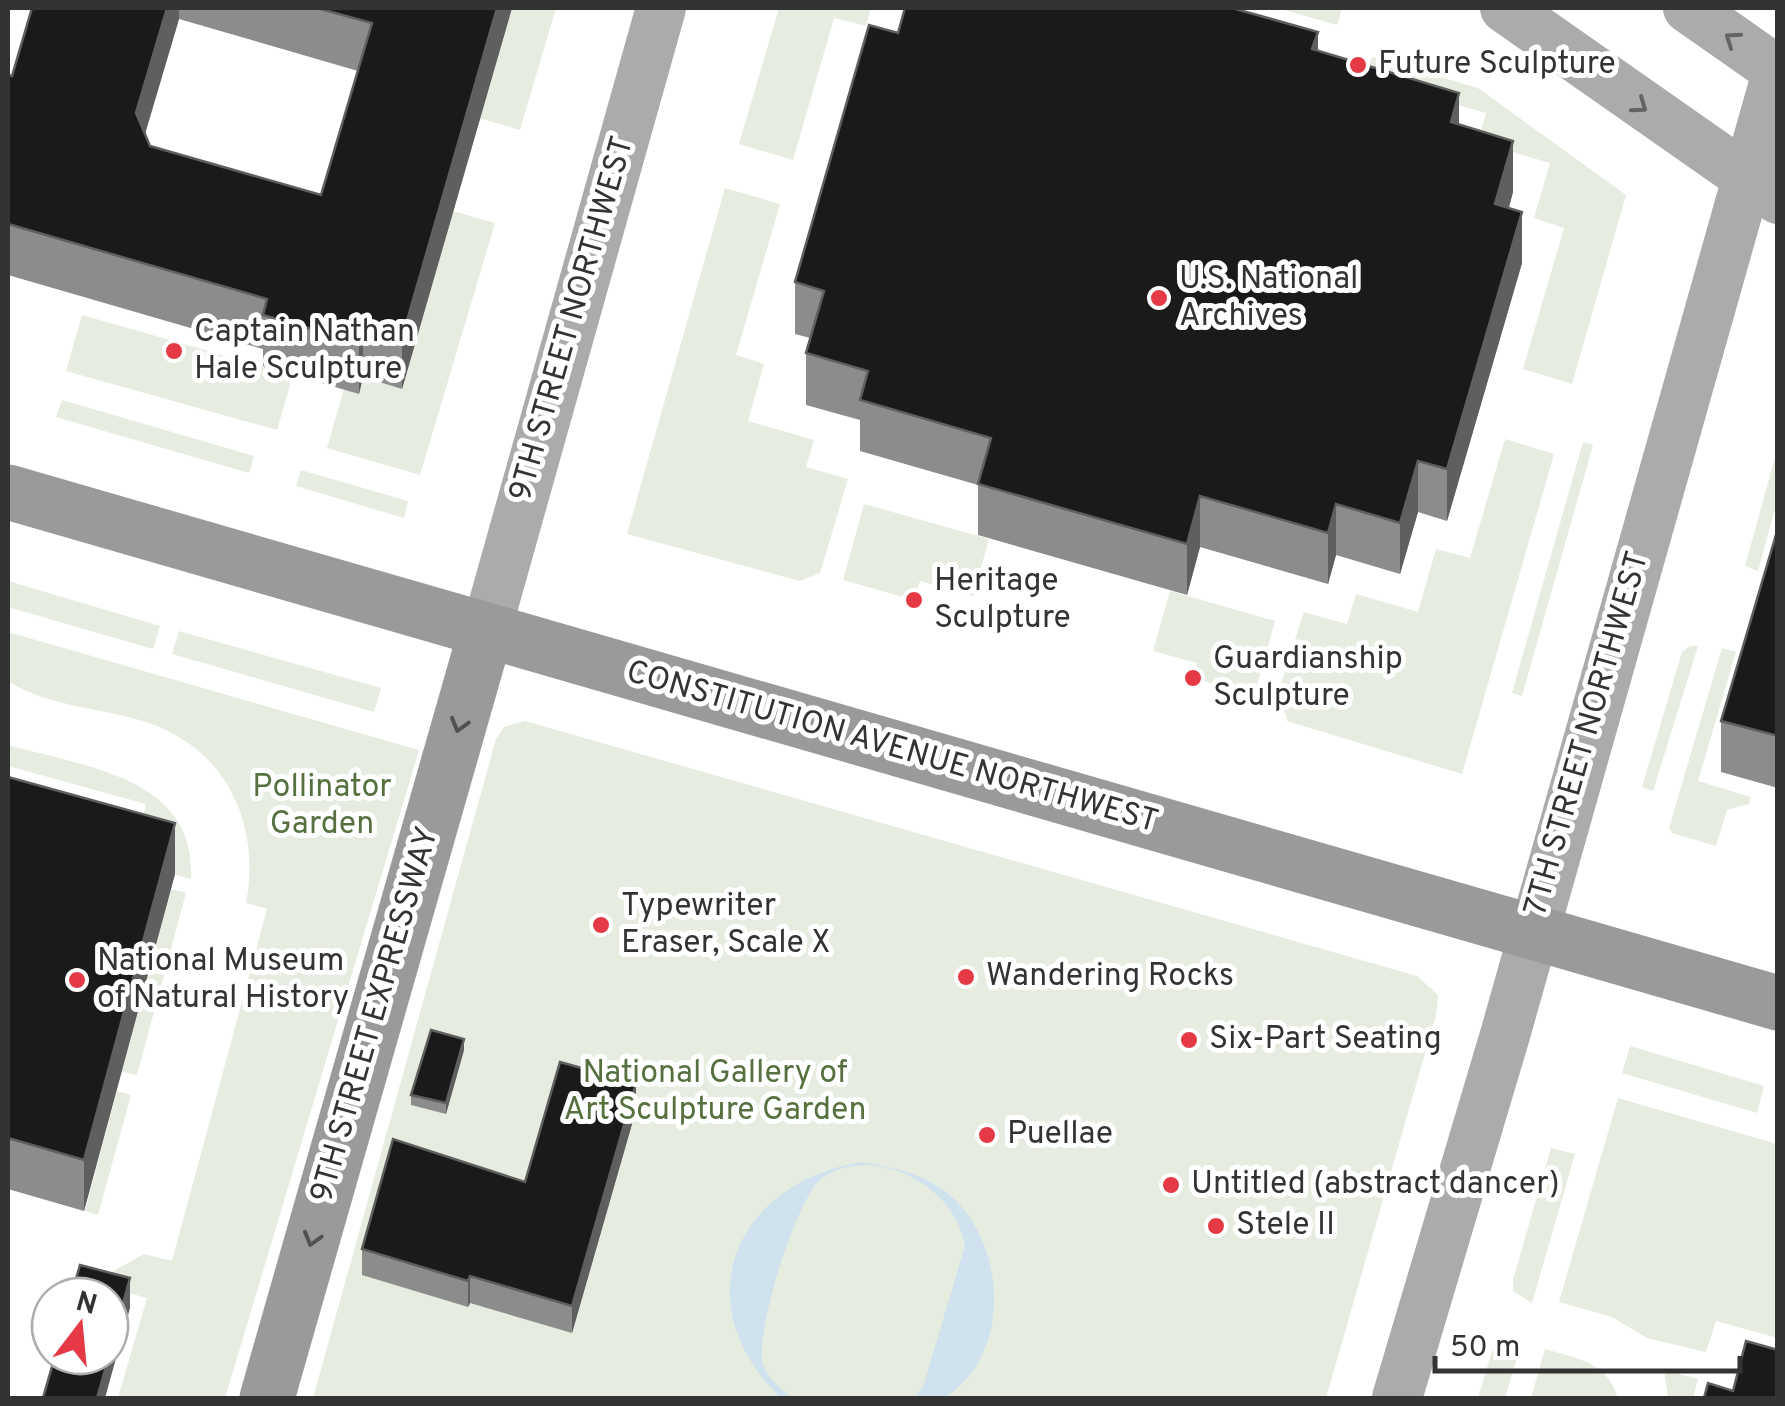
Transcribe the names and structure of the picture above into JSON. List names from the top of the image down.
{
  "streets": {
    "highway": ["CONSTITUTION AVENUE NORTHWEST", "9TH STREET EXPRESSWAY"],
    "main road": ["9TH STREET NORTHWEST", "7TH STREET NORTHWEST"]
  },
  "crossings": [
    ["9TH STREET NORTHWEST", "CONSTITUTION AVENUE NORTHWEST"],
    ["9TH STREET NORTHWEST", "9TH STREET EXPRESSWAY"],
    ["7TH STREET NORTHWEST", "CONSTITUTION AVENUE NORTHWEST"],
    ["CONSTITUTION AVENUE NORTHWEST", "9TH STREET EXPRESSWAY"]
  ],
  "one_way": ["9TH STREET EXPRESSWAY"],
  "parks": ["Pollinator Garden", "National Gallery of Art Sculpture Garden"],
  "places": [
    "Future Sculpture",
    "U.S. National Archives",
    "Captain Nathan Hale Sculpture",
    "Heritage Sculpture",
    "Guardianship Sculpture",
    "Typewriter Eraser, Scale X",
    "Wandering Rocks",
    "National Museum of Natural History",
    "Six-Part Seating",
    "Puellae",
    "Untitled (abstract dancer)",
    "Stele II"
  ],
  "scale_bar": "50 m",
  "north": "top"
}
